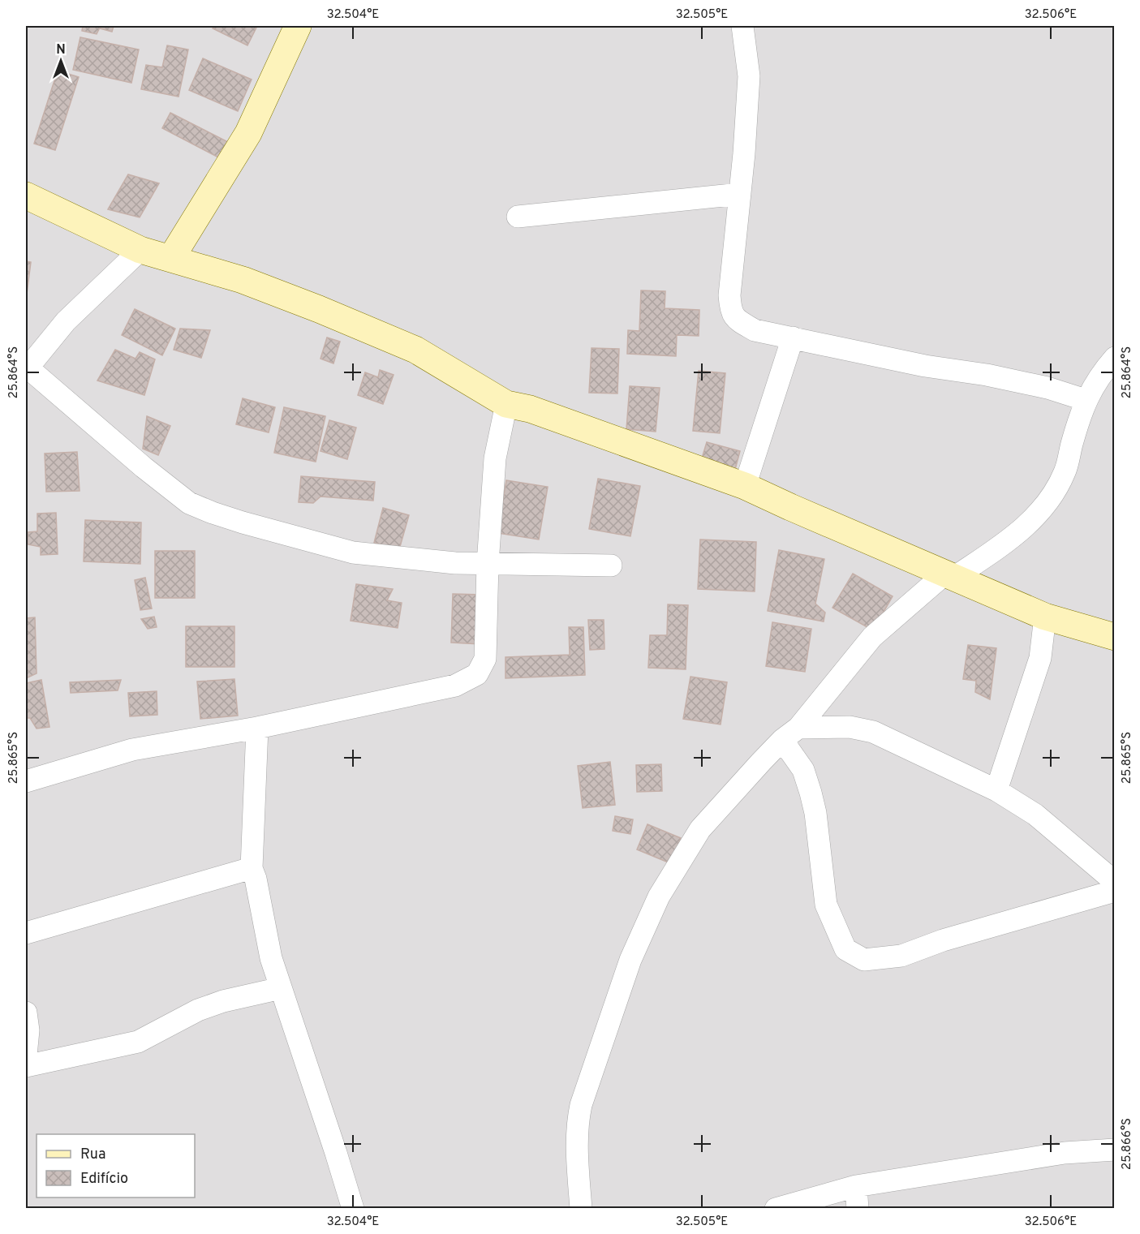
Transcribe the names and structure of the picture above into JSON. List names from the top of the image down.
{
  "legend": ["Rua", "Edifício"],
  "north": "top",
  "coordinates": [
    "32.504°E",
    "32.505°E",
    "32.506°E",
    "25.864°S",
    "25.865°S",
    "25.866°S"
  ]
}
